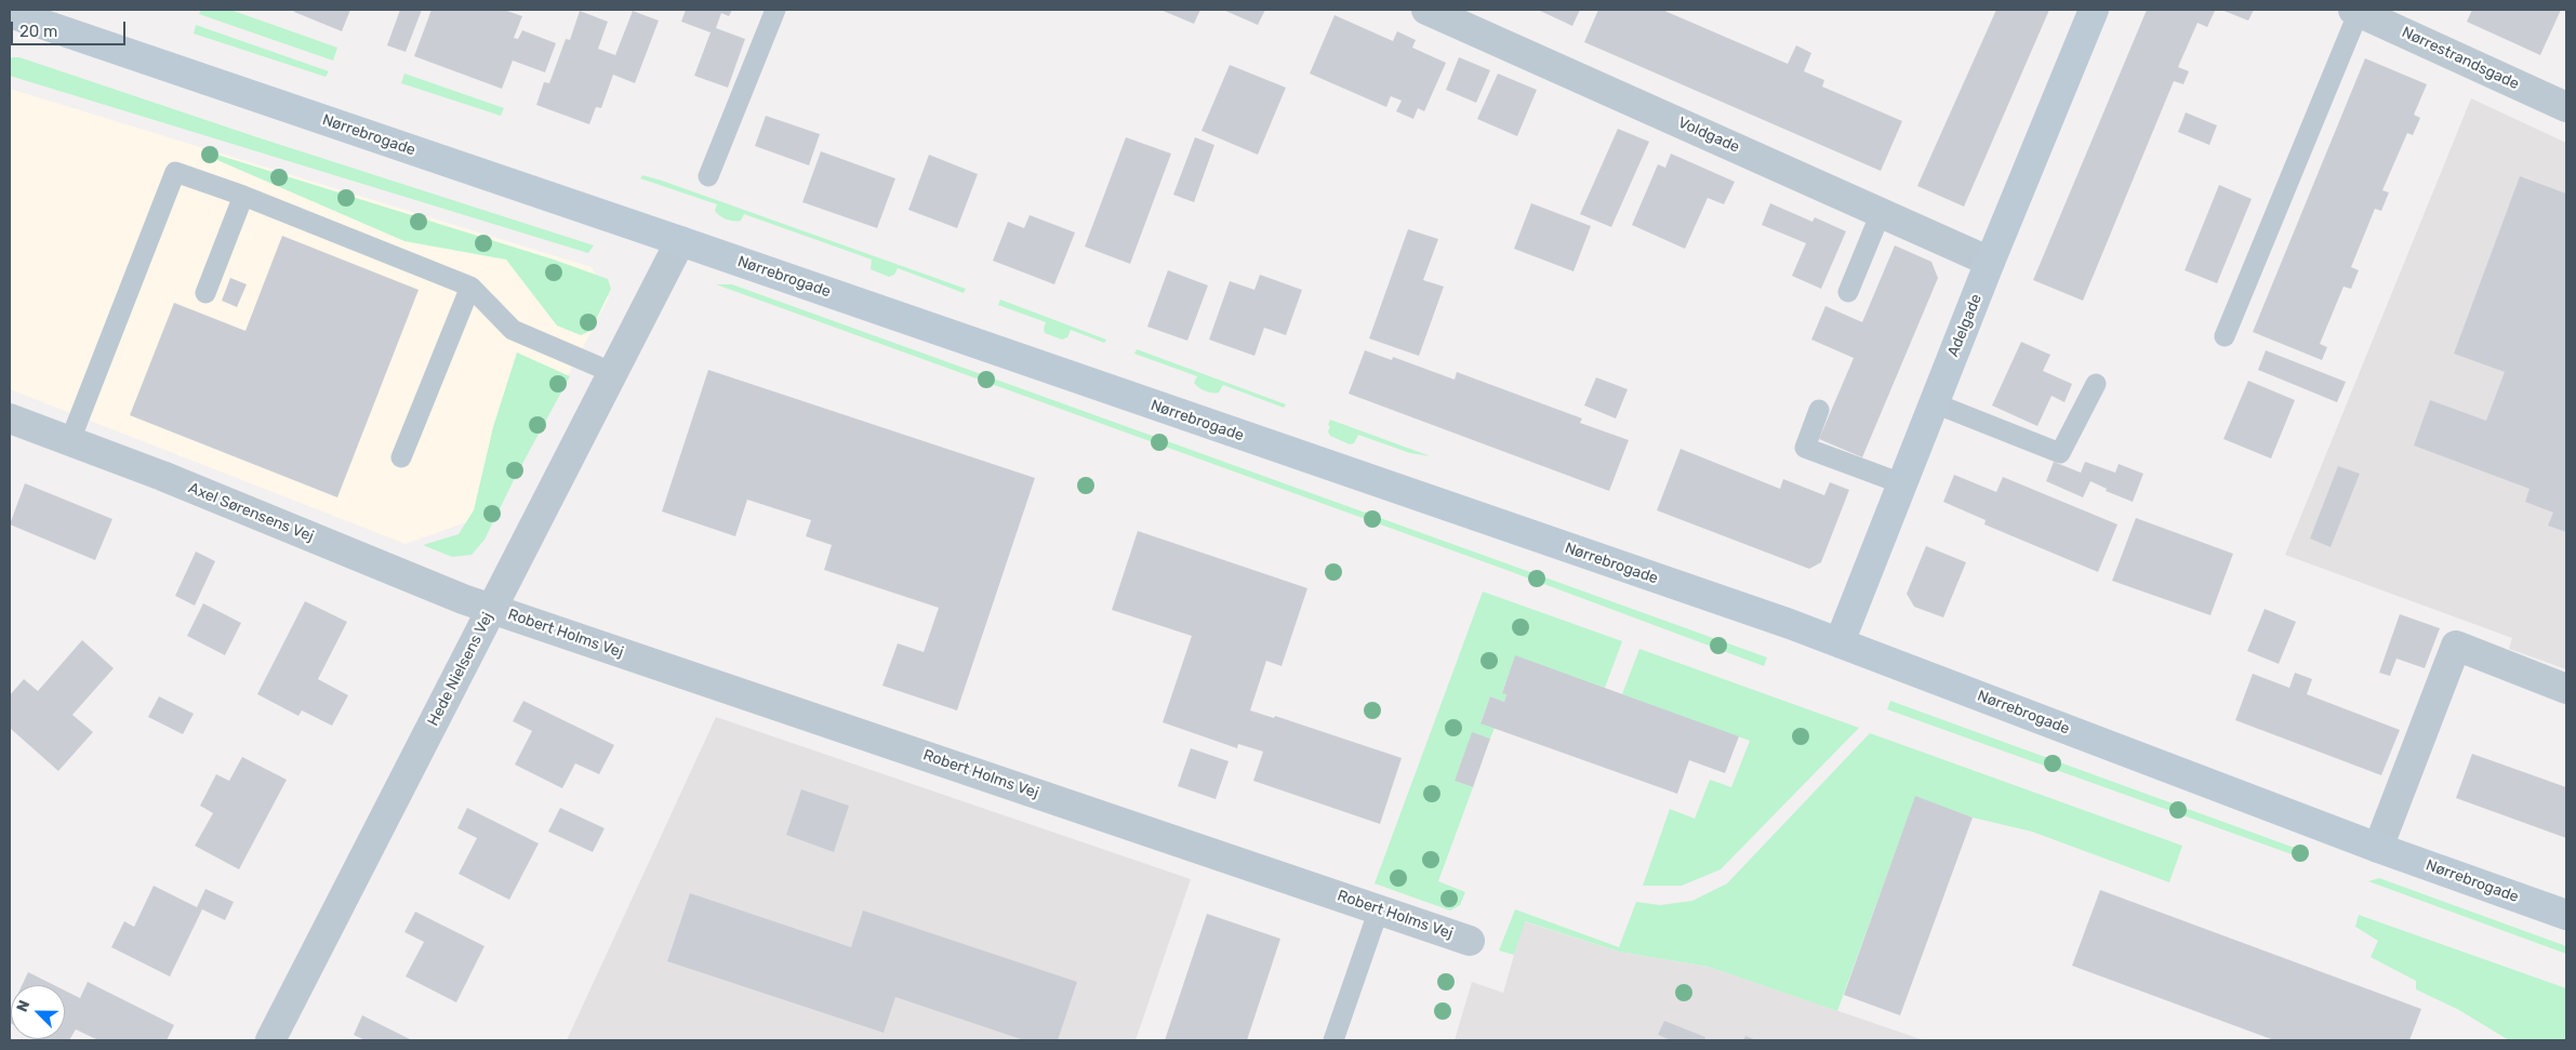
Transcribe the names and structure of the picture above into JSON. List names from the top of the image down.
{
  "streets": {
    "street": [
      "Nørrestrandsgade",
      "Nørrebrogade",
      "Voldgade",
      "Adelgade",
      "Axel Sørensens Vej",
      "Robert Holms Vej",
      "Hede Nielsens Vej"
    ]
  },
  "crossings": [
    ["Nørrebrogade", "Adelgade"],
    ["Nørrebrogade", "Hede Nielsens Vej"],
    ["Voldgade", "Adelgade"],
    ["Axel Sørensens Vej", "Robert Holms Vej"],
    ["Axel Sørensens Vej", "Hede Nielsens Vej"],
    ["Robert Holms Vej", "Hede Nielsens Vej"]
  ],
  "scale_bar": "20 m",
  "north": "top left"
}
